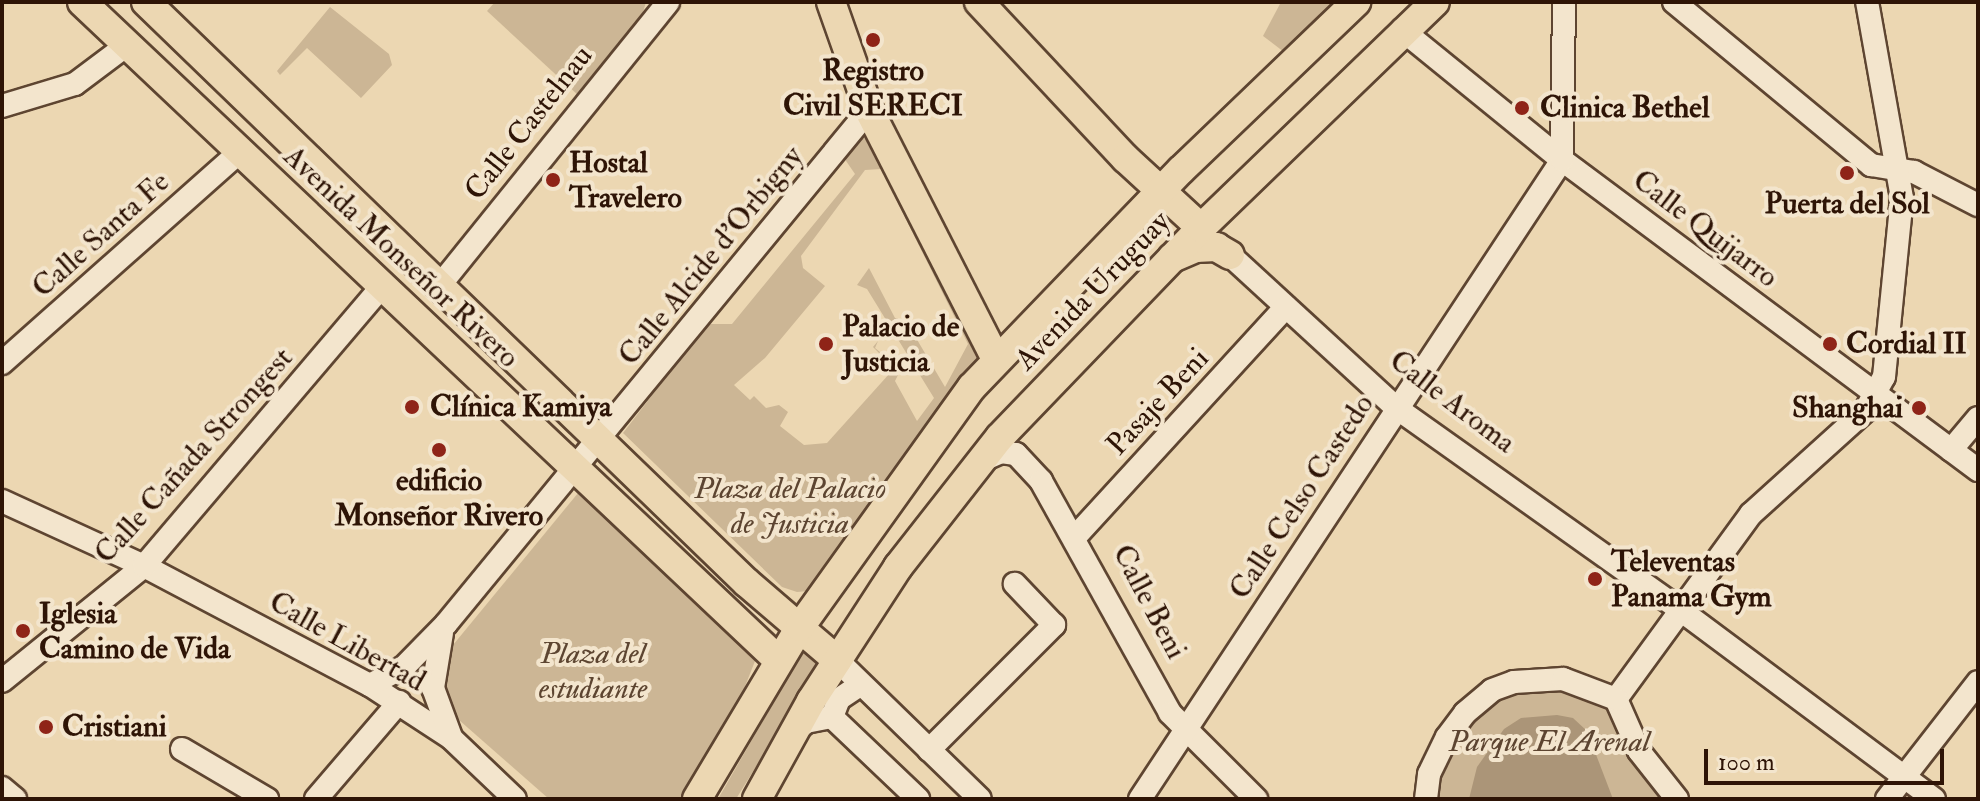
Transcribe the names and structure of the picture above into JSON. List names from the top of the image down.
{
  "streets": {
    "main road": ["Avenida Monseñor Rivero", "Avenida Uruguay", "Calle Aroma"],
    "street": [
      "Calle Castelnau",
      "Calle Quijarro",
      "Calle Santa Fe",
      "Calle Alcide d'Orbigny",
      "Pasaje Beni",
      "Calle Cañada Strongest",
      "Calle Celso Castedo",
      "Calle Beni",
      "Calle Libertad"
    ]
  },
  "crossings": [
    ["Calle Castelnau", "Avenida Monseñor Rivero"],
    ["Calle Quijarro", "Avenida Uruguay"],
    ["Calle Quijarro", "Calle Celso Castedo"],
    ["Calle Santa Fe", "Avenida Monseñor Rivero"],
    ["Calle Alcide d'Orbigny", "Avenida Monseñor Rivero"],
    ["Calle Alcide d'Orbigny", "Calle Libertad"],
    ["Avenida Monseñor Rivero", "Avenida Uruguay"],
    ["Avenida Monseñor Rivero", "Calle Cañada Strongest"],
    ["Avenida Uruguay", "Calle Aroma"],
    ["Avenida Uruguay", "Calle Beni"],
    ["Pasaje Beni", "Calle Aroma"],
    ["Pasaje Beni", "Calle Beni"],
    ["Calle Aroma", "Calle Celso Castedo"],
    ["Calle Cañada Strongest", "Calle Libertad"],
    ["Calle Celso Castedo", "Calle Beni"]
  ],
  "parks": ["Plaza del Palacio de Justicia", "Plaza del estudiante", "Parque El Arenal"],
  "places": [
    "Registro Civil SERECI",
    "Clinica Bethel",
    "Puerta del Sol",
    "Hostal Travelero",
    "Palacio de Justicia",
    "Cordial II",
    "Clínica Kamiya",
    "Shanghai",
    "edificio Monseñor Rivero",
    "Televentas Panama Gym",
    "Iglesia Camino de Vida",
    "Cristiani"
  ],
  "scale_bar": "100 m"
}
